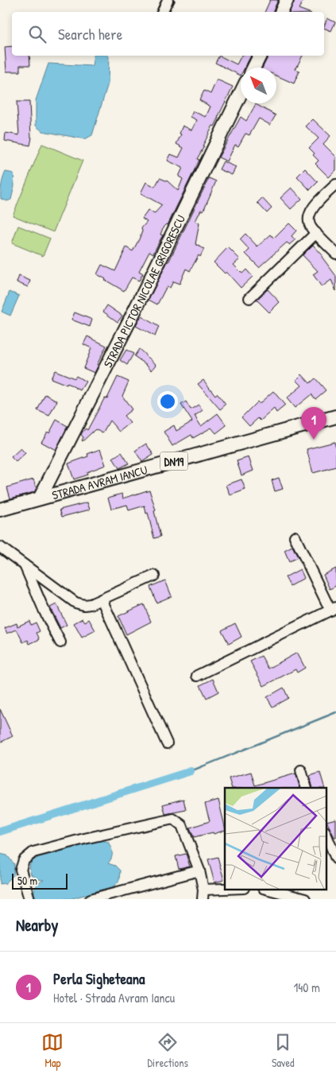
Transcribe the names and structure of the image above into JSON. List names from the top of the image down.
{
  "streets": {
    "main road": ["STRADA PICTOR NICOLAE GRIGORESCU", "DN19", "STRADA AVRAM IANCU"]
  },
  "crossings": [
    ["STRADA PICTOR NICOLAE GRIGORESCU", "STRADA AVRAM IANCU"]
  ],
  "scale_bar": "50 m",
  "north": "top left",
  "page": {
    "search": "Search here",
    "pins": "1",
    "scale": "50 m",
    "heading": "Nearby",
    "list": [
      {
        "mark": "1",
        "name": "Perla Sigheteana",
        "note": "Hotel · Strada Avram Iancu",
        "value": "140 m"
      }
    ],
    "nav": ["Map", "Directions", "Saved"]
  }
}
